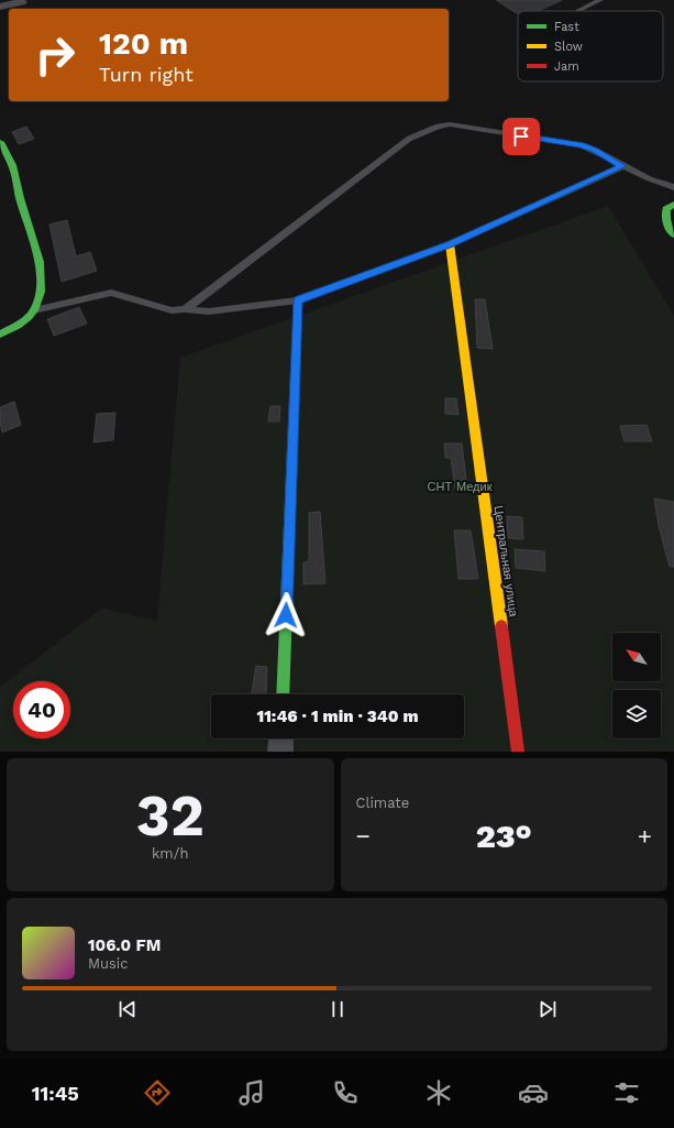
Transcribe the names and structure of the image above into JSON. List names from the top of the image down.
{
  "streets": {
    "street": ["Центральная улица"]
  },
  "parks": ["СНТ Медик"],
  "legend": ["Fast", "Slow", "Jam"],
  "north": "top left",
  "page": {
    "turn": ["120 m", "Turn right"],
    "limit": "40",
    "trip": "11:46 · 1 min · 340 m",
    "tile": [
      ["32", "km/h"],
      "Climate"
    ],
    "heat": ["−", "23°", "+"],
    "song": ["106.0 FM", "Music"],
    "tabs": "11:45"
  }
}
